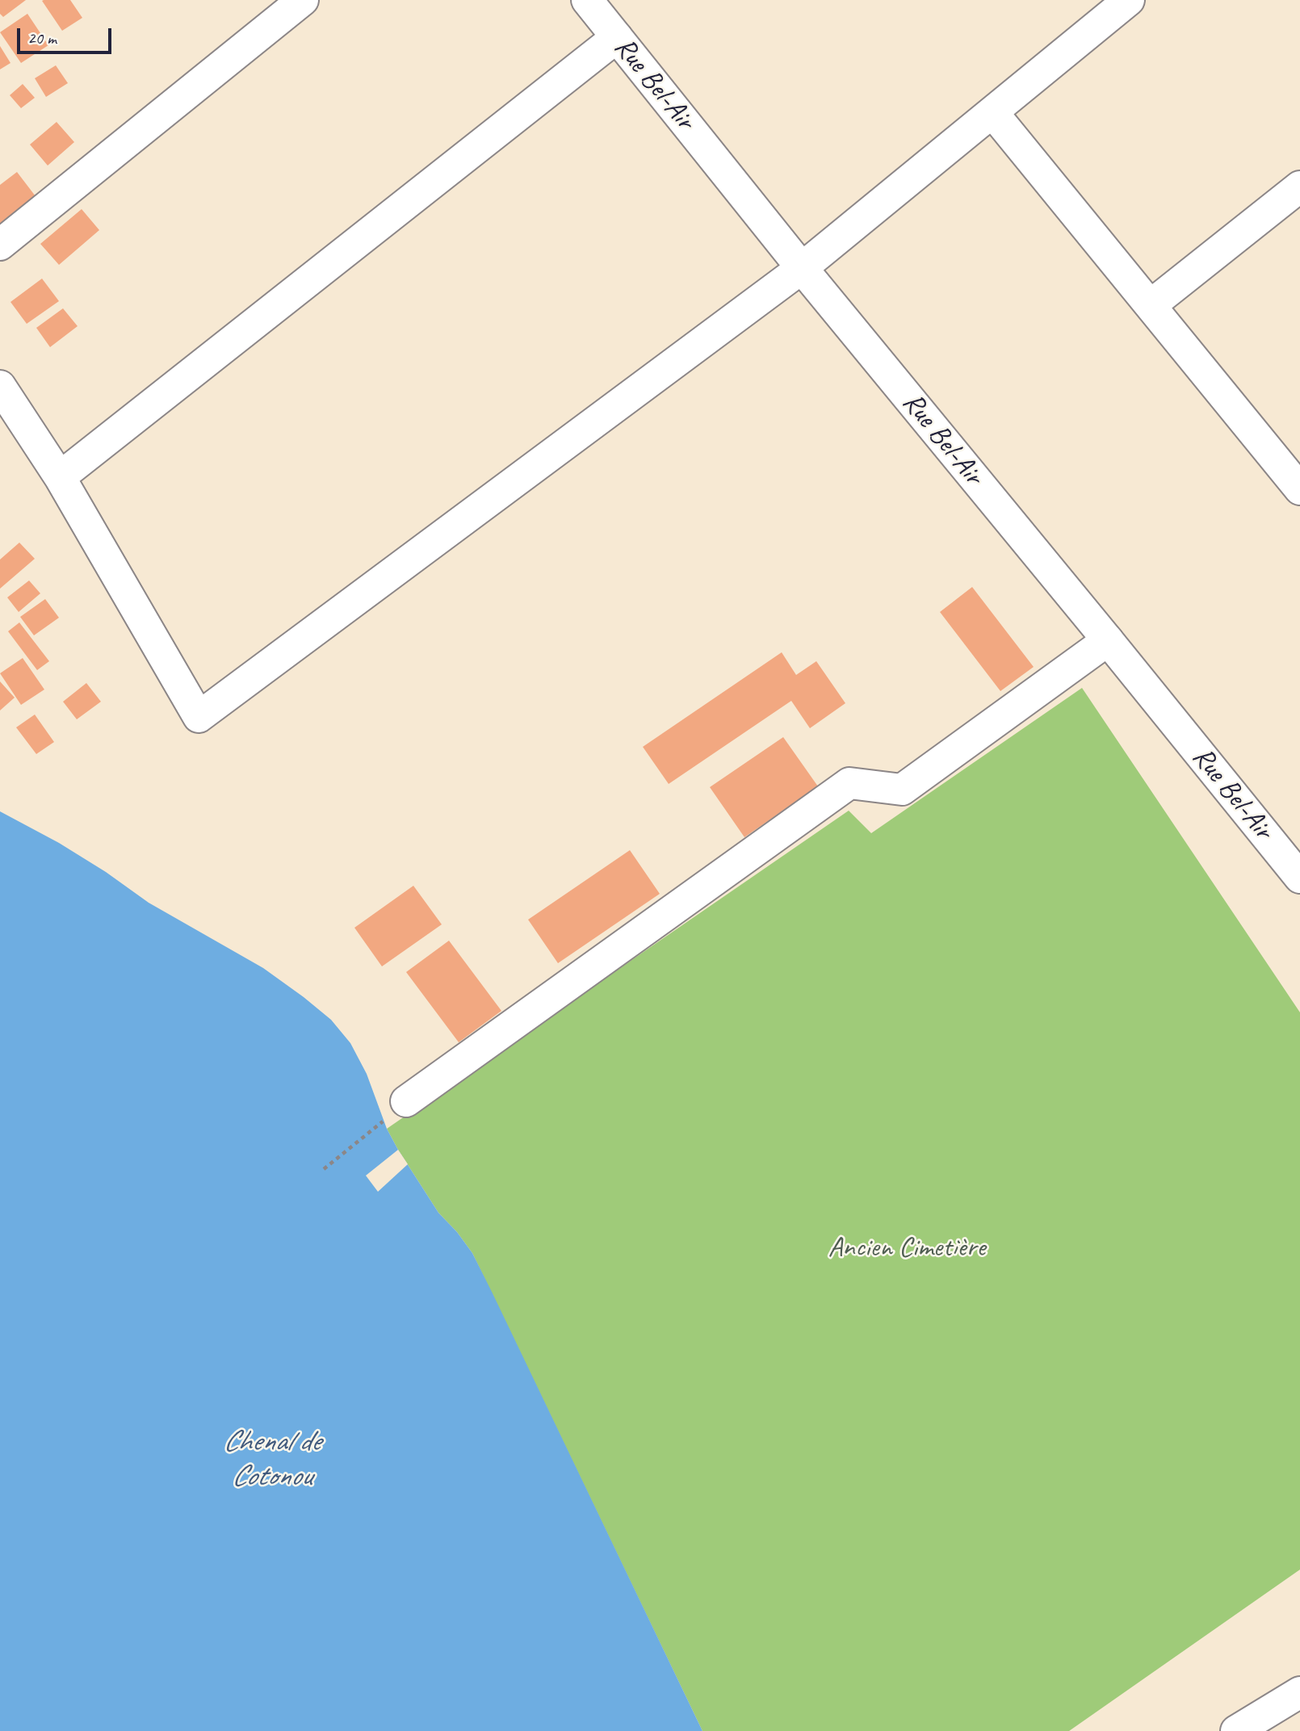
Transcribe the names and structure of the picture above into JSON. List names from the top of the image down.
{
  "streets": {
    "main road": ["Rue Bel-Air"]
  },
  "water": ["Chenal de Cotonou"],
  "parks": ["Ancien Cimetière"],
  "scale_bar": "20 m"
}
